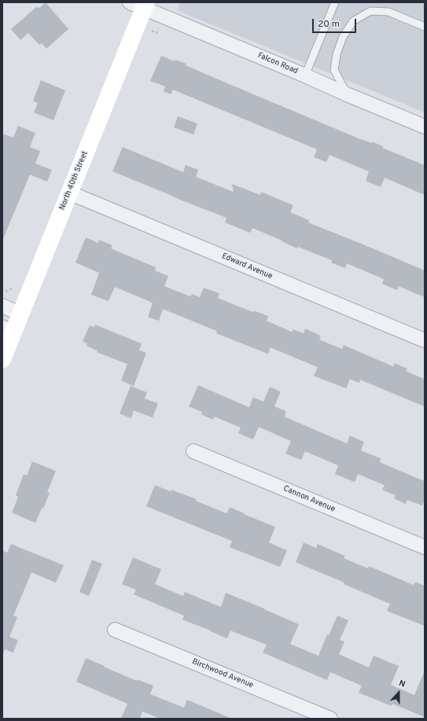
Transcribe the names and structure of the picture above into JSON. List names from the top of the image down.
{
  "streets": {
    "street": [
      "Falcon Road",
      "North 40th Street",
      "Edward Avenue",
      "Cannon Avenue",
      "Birchwood Avenue"
    ]
  },
  "crossings": [
    ["Falcon Road", "North 40th Street"],
    ["North 40th Street", "Edward Avenue"]
  ],
  "scale_bar": "20 m",
  "north": "top"
}
